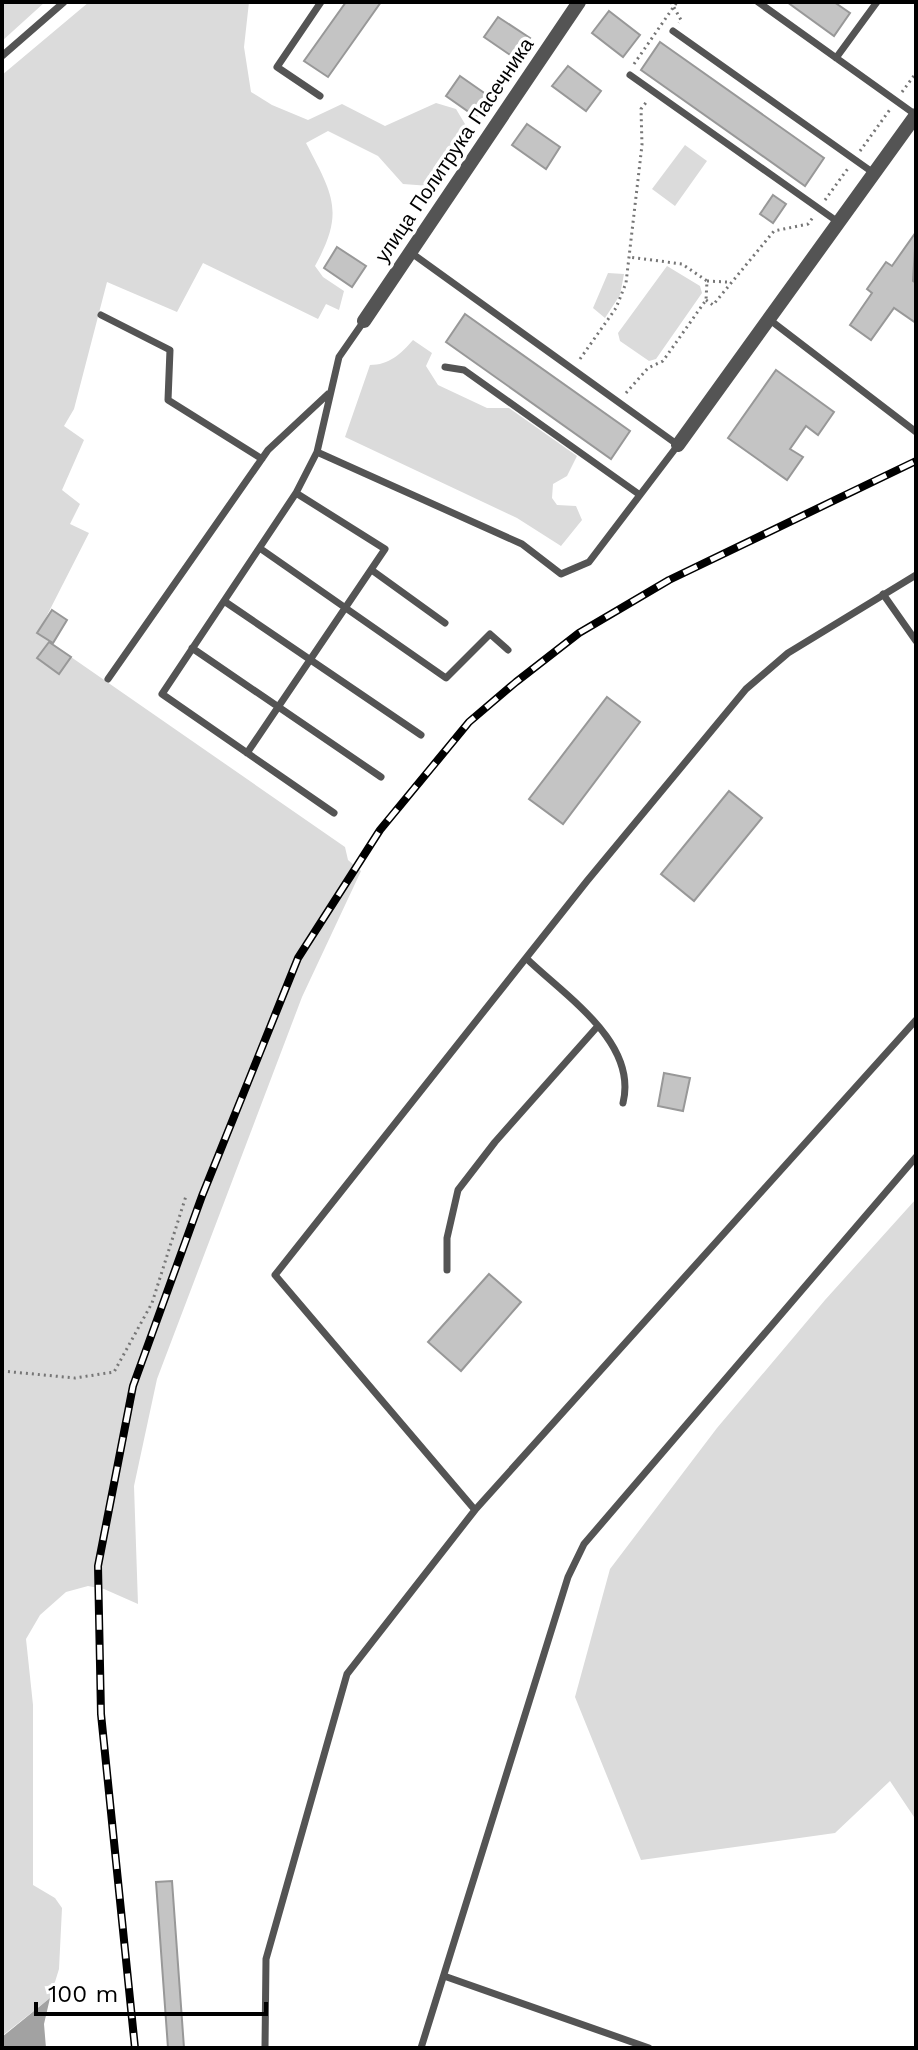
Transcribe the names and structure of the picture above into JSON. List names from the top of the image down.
{
  "streets": {
    "street": ["улица Политрука Пасечника"]
  },
  "scale_bar": "100 m"
}
